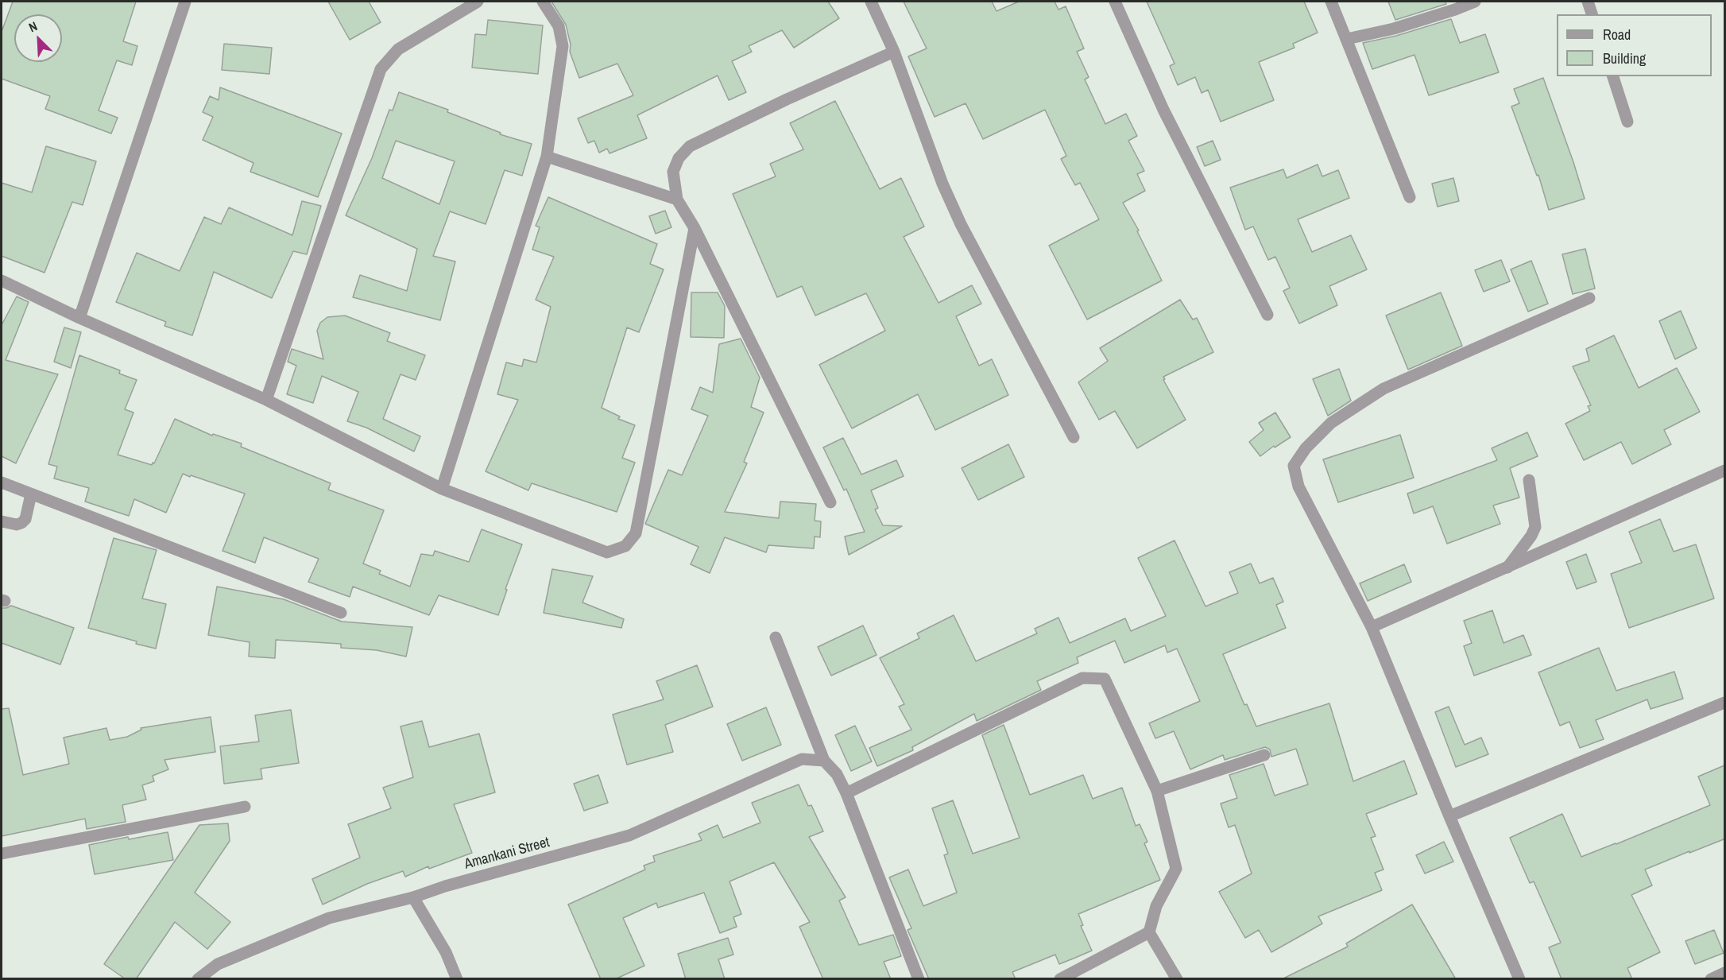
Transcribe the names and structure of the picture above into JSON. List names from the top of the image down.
{
  "streets": {
    "street": ["Amankani Street"]
  },
  "legend": ["Road", "Building"],
  "north": "top left"
}
